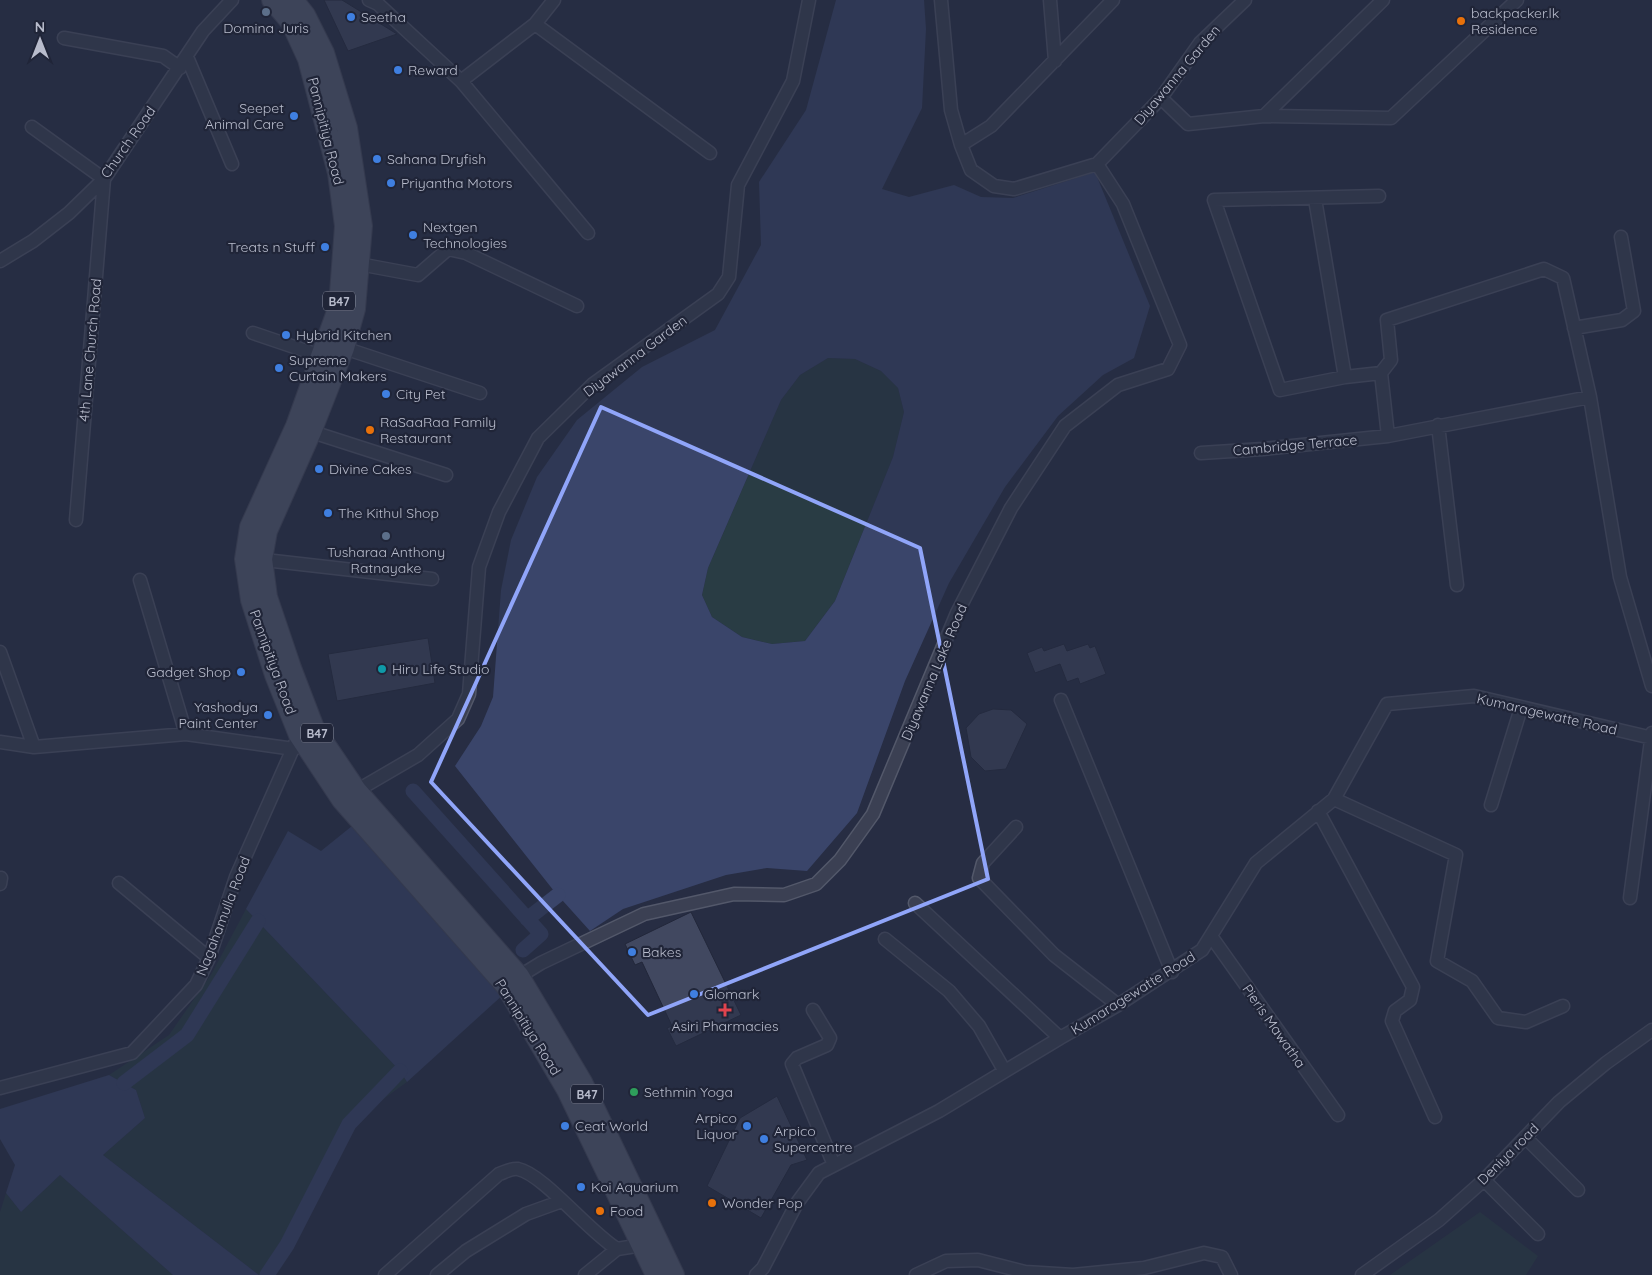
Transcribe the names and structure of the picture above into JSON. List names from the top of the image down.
{
  "streets": {
    "main road": ["Pannipitiya Road", "B47"],
    "street": [
      "Diyawanna Garden",
      "Church Road",
      "4th Lane Church Road",
      "Cambridge Terrace",
      "Diyawanna Lake Road",
      "Kumaragewatte Road",
      "Nagahamulla Road",
      "Pieris Mawatha",
      "Deniya road"
    ]
  },
  "crossings": [
    ["Diyawanna Garden", "Pannipitiya Road"],
    ["Diyawanna Garden", "Diyawanna Lake Road"],
    ["Pannipitiya Road", "Diyawanna Lake Road"],
    ["Pannipitiya Road", "Nagahamulla Road"],
    ["Church Road", "4th Lane Church Road"],
    ["Kumaragewatte Road", "Pieris Mawatha"]
  ],
  "places": {
    "other": [
      "Domina Juris",
      "Seetha",
      "backpacker.lk Residence",
      "Reward",
      "Seepet Animal Care",
      "Sahana Dryfish",
      "Priyantha Motors",
      "Nextgen Technologies",
      "Treats n Stuff",
      "Hybrid Kitchen",
      "Supreme Curtain Makers",
      "City Pet",
      "RaSaaRaa Family Restaurant",
      "Divine Cakes",
      "The Kithul Shop",
      "Tusharaa Anthony Ratnayake",
      "Hiru Life Studio",
      "Gadget Shop",
      "Yashodya Paint Center",
      "Bakes",
      "Glomark",
      "Sethmin Yoga",
      "Ceat World",
      "Arpico Liquor",
      "Arpico Supercentre",
      "Koi Aquarium",
      "Wonder Pop",
      "Food"
    ],
    "health": ["Asiri Pharmacies"]
  },
  "north": "top"
}
